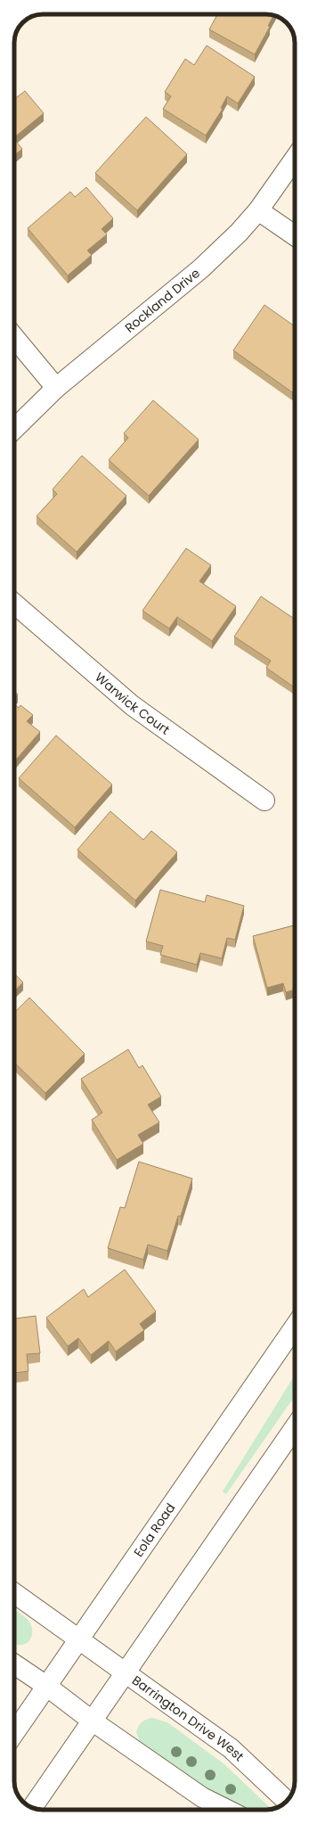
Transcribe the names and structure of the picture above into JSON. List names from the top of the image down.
{
  "streets": {
    "street": [
      "Rockland Drive",
      "Warwick Court",
      "Eola Road",
      "Barrington Drive West"
    ]
  },
  "crossings": [
    ["Eola Road", "Barrington Drive West"]
  ]
}
